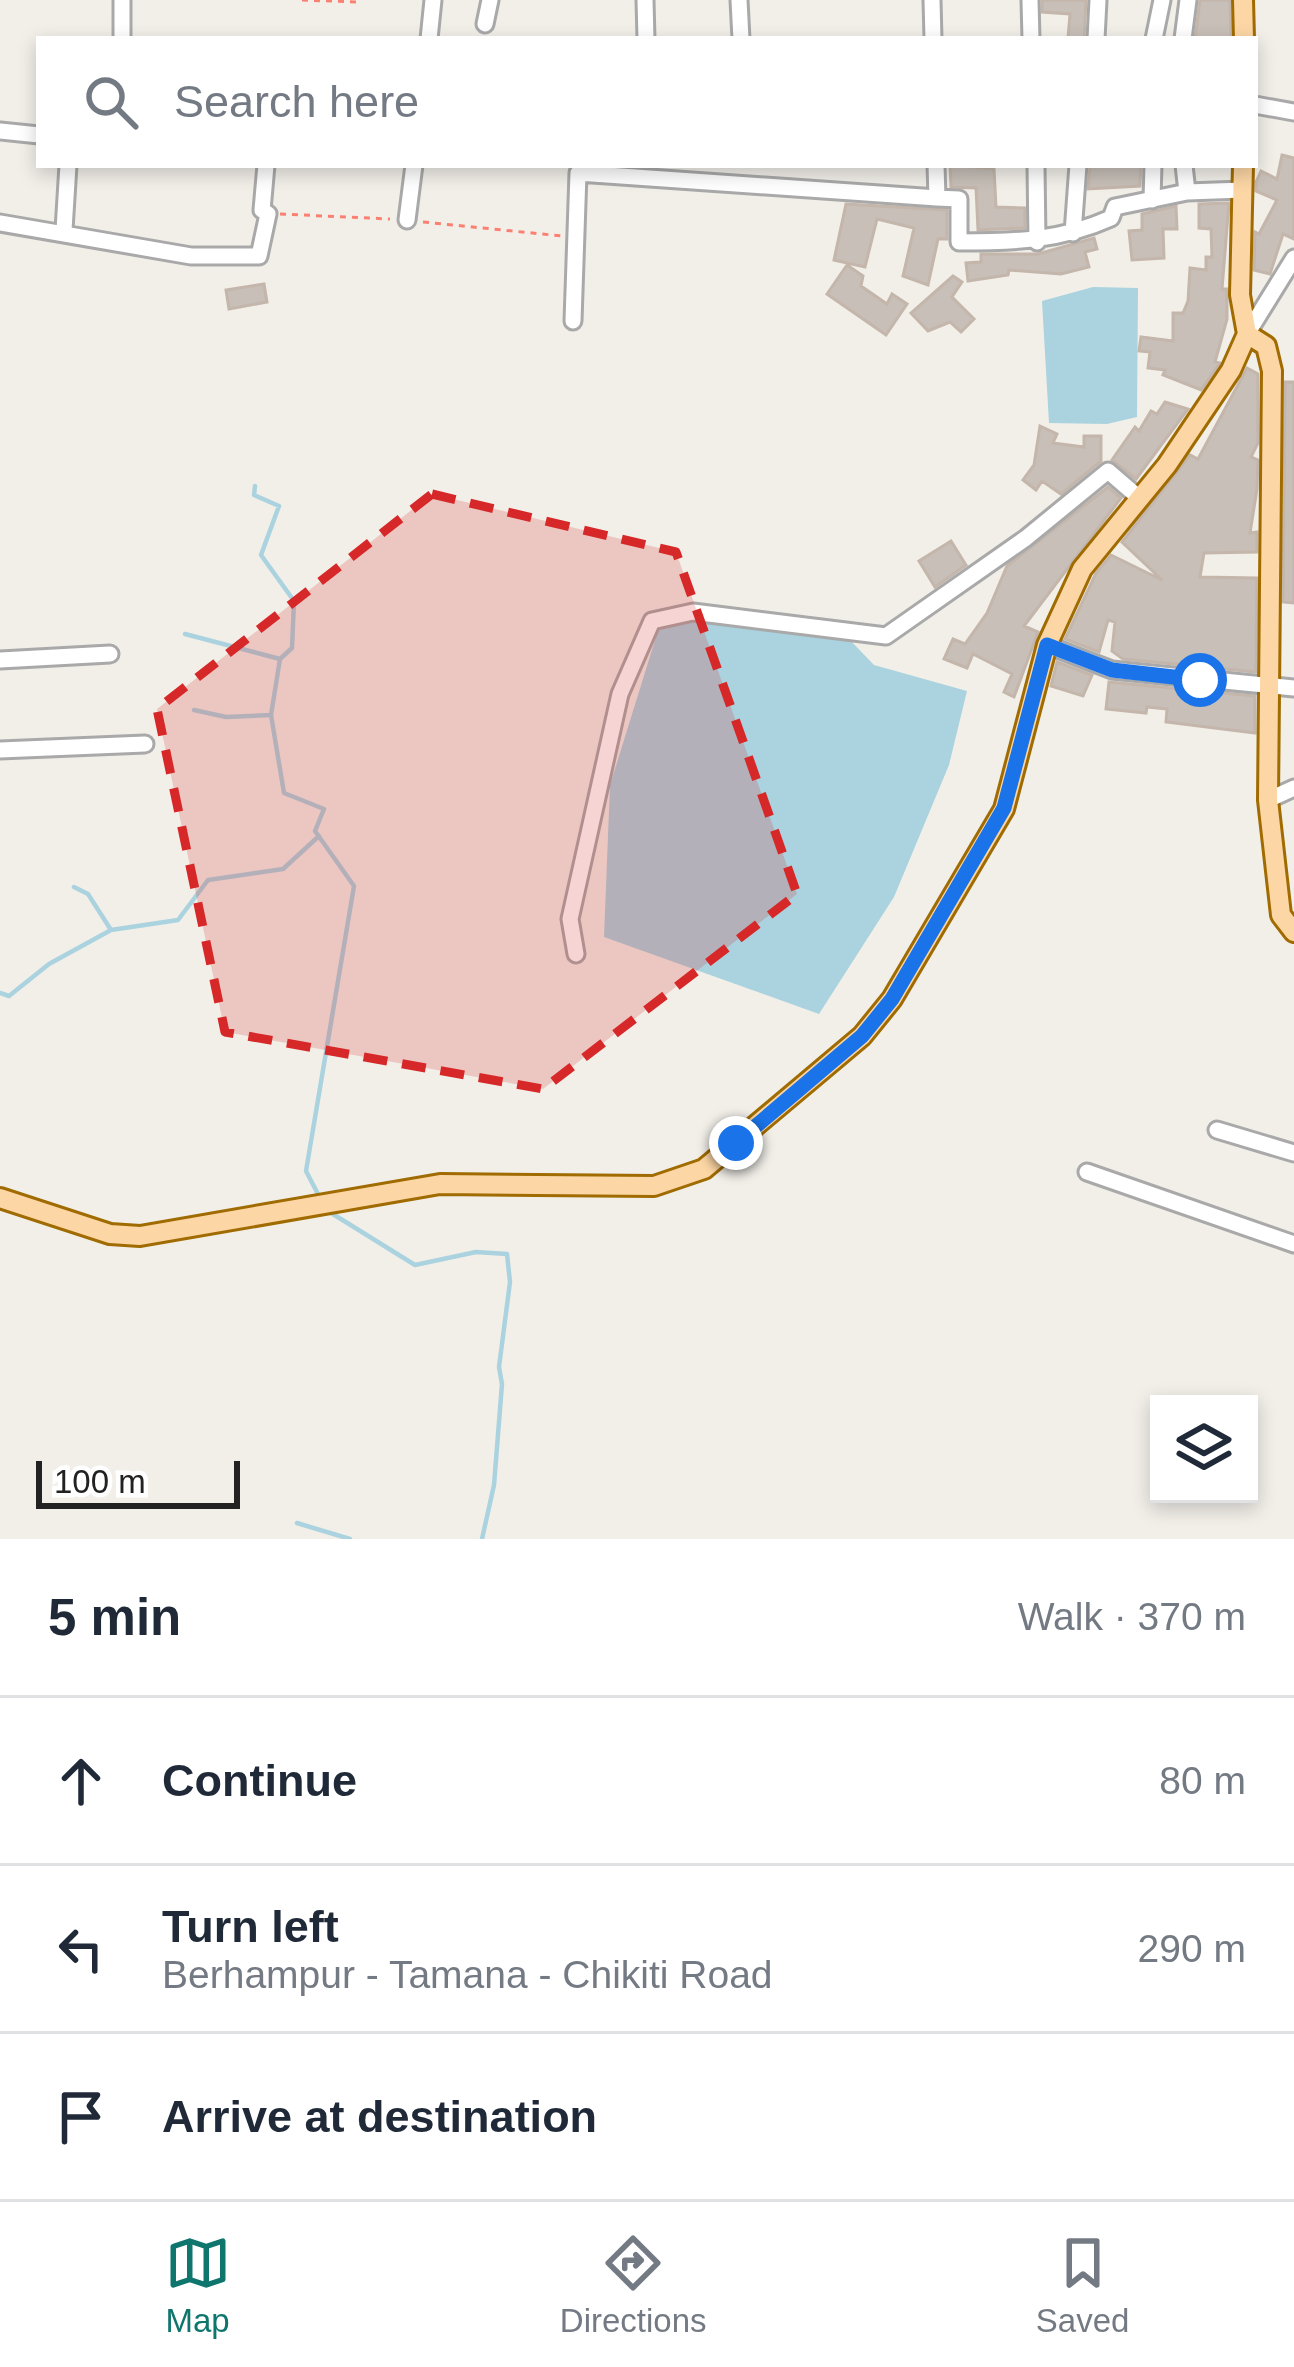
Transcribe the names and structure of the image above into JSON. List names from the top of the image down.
{
  "scale_bar": "100 m",
  "page": {
    "search": "Search here",
    "scale": "100 m",
    "heading": ["5 min", "Walk · 370 m"],
    "list": [
      ["Continue", "80 m"],
      ["Turn left", "Berhampur - Tamana - Chikiti Road", "290 m"],
      "Arrive at destination"
    ],
    "nav": ["Map", "Directions", "Saved"]
  }
}
